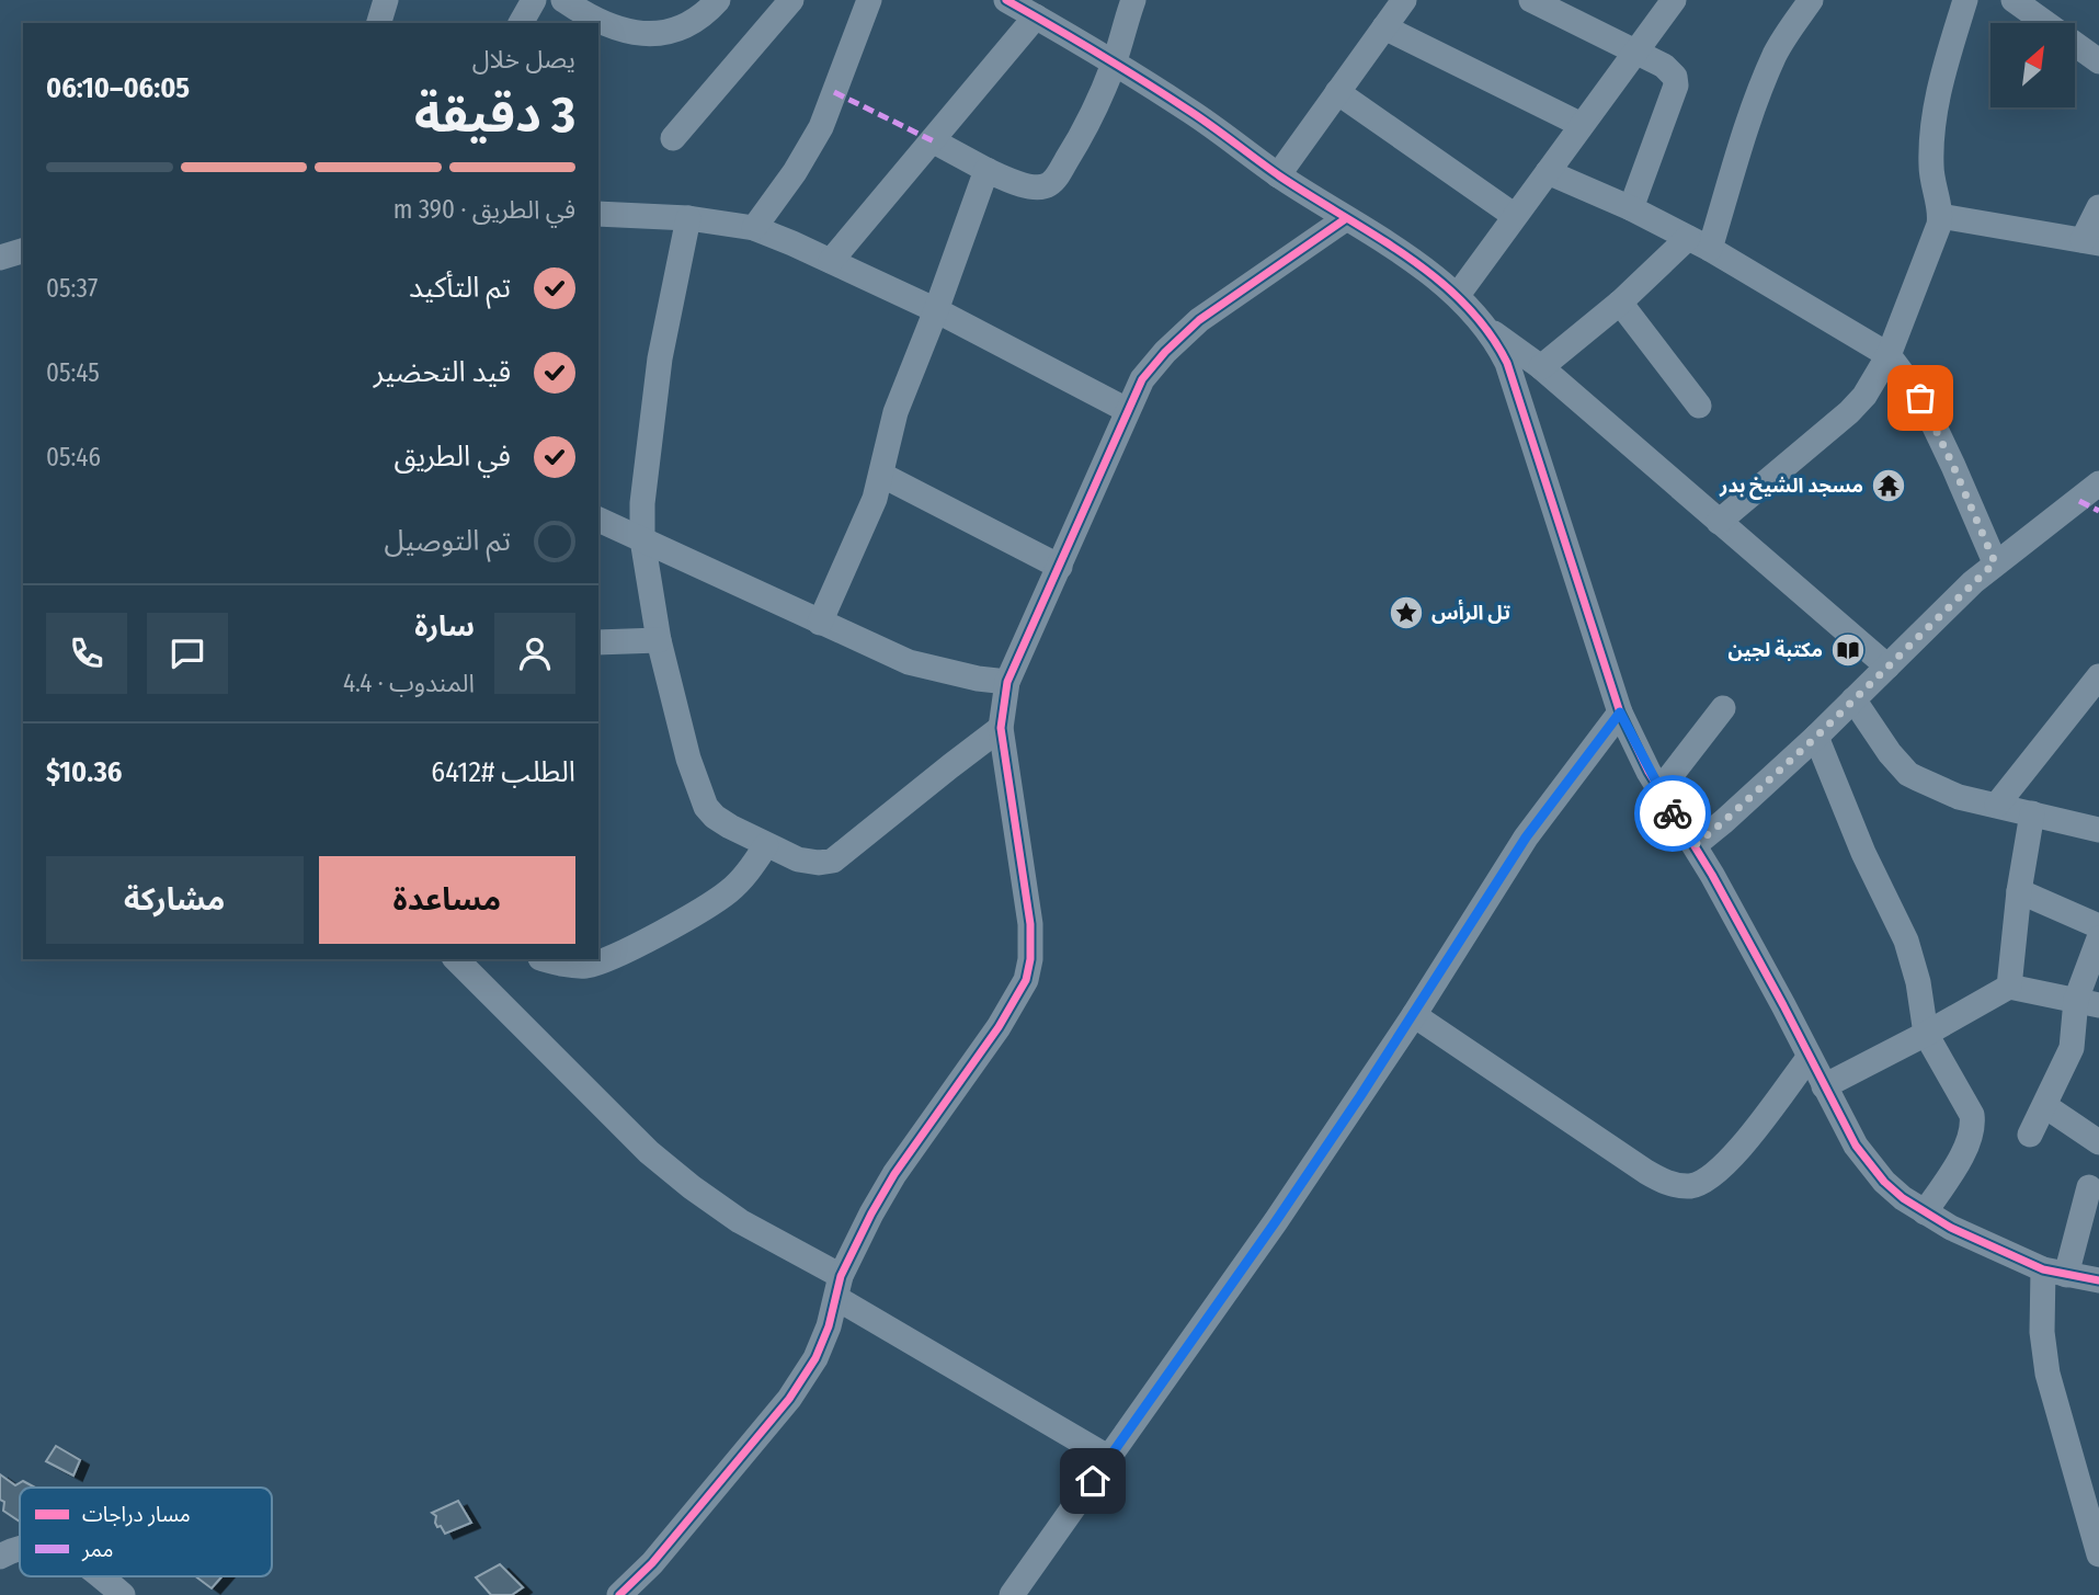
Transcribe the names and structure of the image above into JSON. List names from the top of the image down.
{
  "places": {
    "temple": ["مسجد الشيخ بدر"],
    "place": ["تل الرأس"],
    "library": ["مكتبة لجين"]
  },
  "legend": ["مسار دراجات", "ممر"],
  "north": "top right",
  "page": {
    "heading": ["3 دقيقة", "يصل خلال", "06:05–06:10"],
    "panel": [
      "سارة",
      "المندوب · 4.4",
      "الطلب #6412",
      "$10.36"
    ],
    "bar": "في الطريق · 390 m",
    "list": [
      ["تم التأكيد", "05:37"],
      ["قيد التحضير", "05:45"],
      ["في الطريق", "05:46"],
      "تم التوصيل"
    ],
    "buttons": ["مساعدة", "مشاركة"]
  }
}
